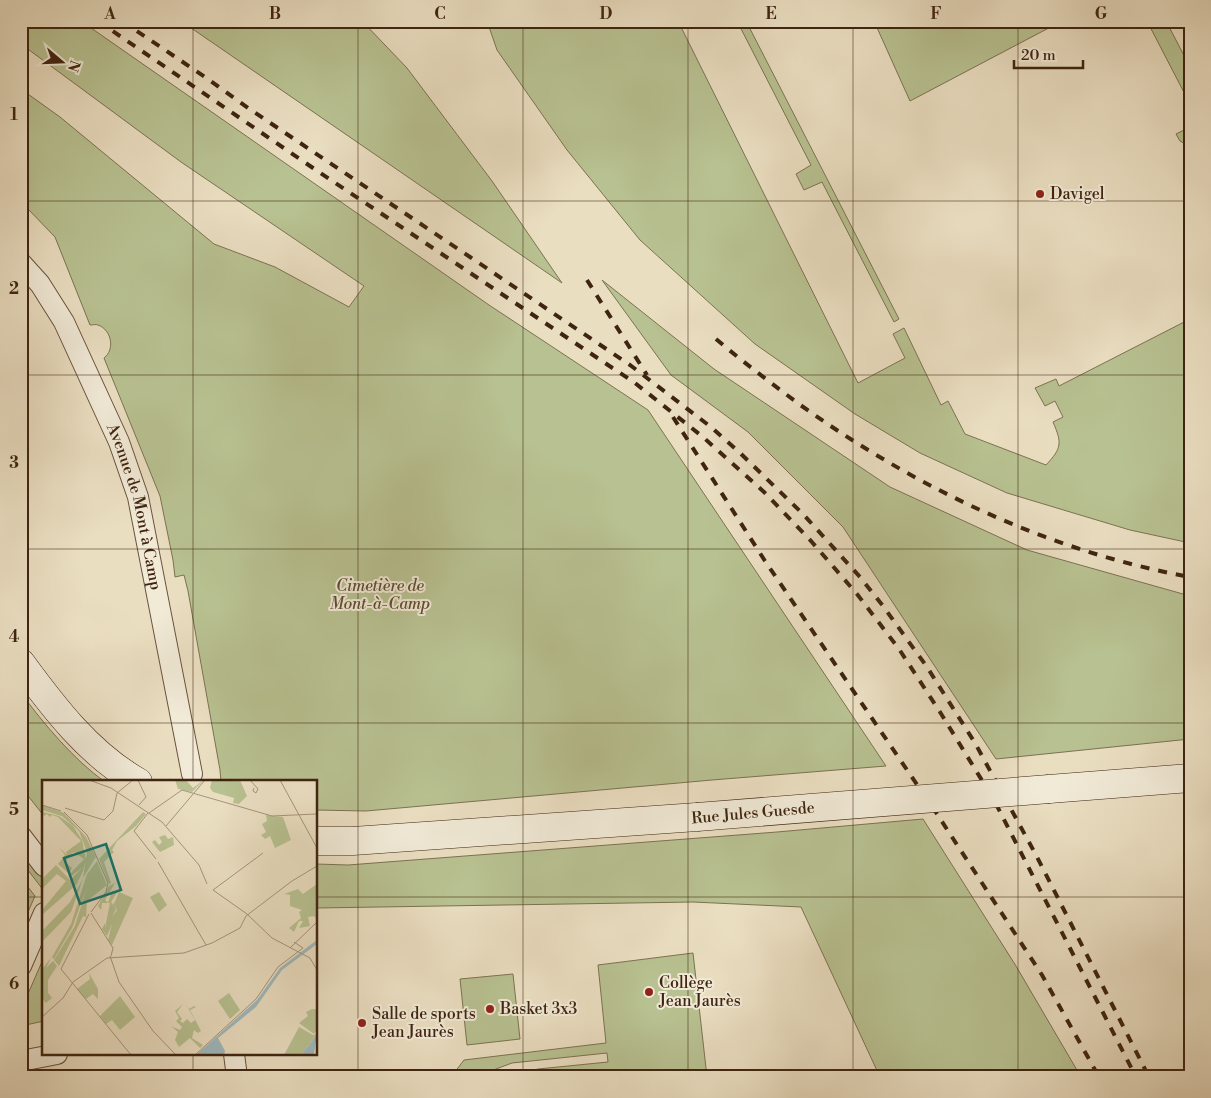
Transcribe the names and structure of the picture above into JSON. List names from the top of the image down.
{
  "streets": {
    "street": ["Avenue de Mont à Camp", "Rue Jules Guesde"]
  },
  "parks": ["Cimetière de Mont-à-Camp"],
  "places": [
    "Davigel",
    "Collège Jean Jaurès",
    "Basket 3x3",
    "Salle de sports Jean Jaurès"
  ],
  "scale_bar": "20 m",
  "north": "right",
  "grid": {
    "columns": [
      "A",
      "B",
      "C",
      "D",
      "E",
      "F",
      "G"
    ],
    "rows": [
      "1",
      "2",
      "3",
      "4",
      "5",
      "6"
    ]
  }
}
